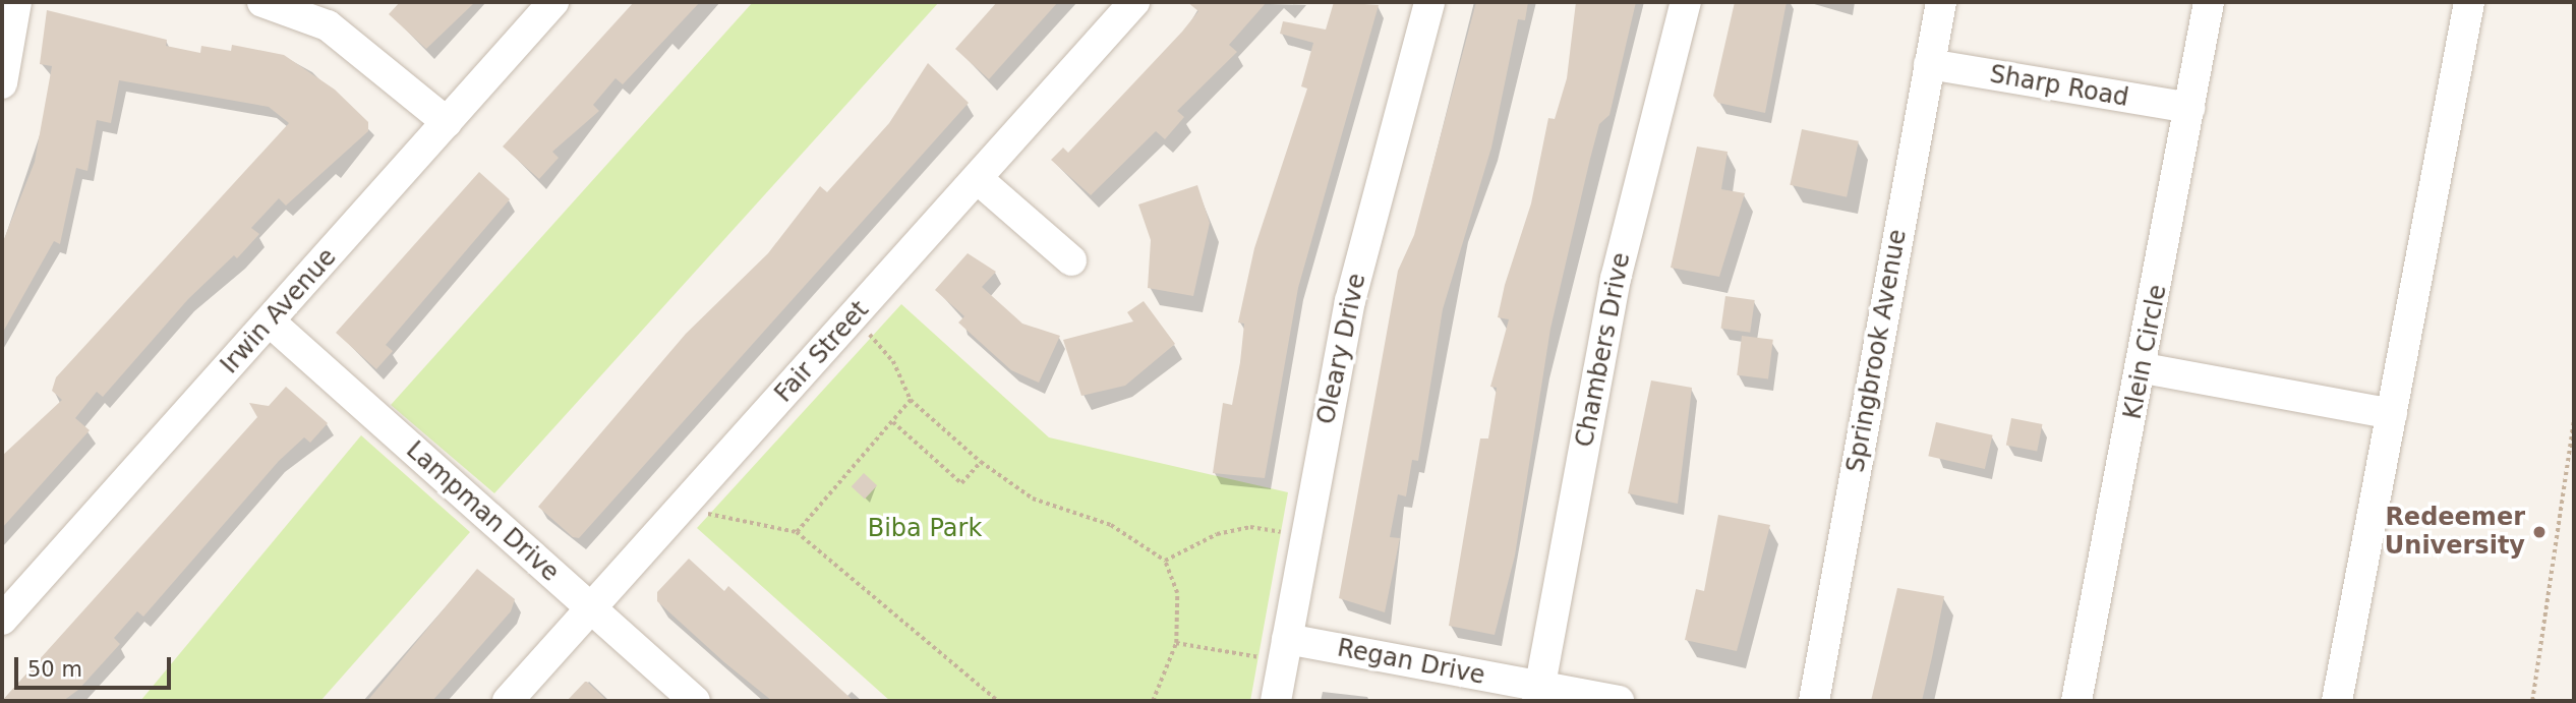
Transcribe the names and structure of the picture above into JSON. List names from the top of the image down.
{
  "streets": {
    "street": [
      "Sharp Road",
      "Irwin Avenue",
      "Oleary Drive",
      "Chambers Drive",
      "Springbrook Avenue",
      "Fair Street",
      "Klein Circle",
      "Lampman Drive",
      "Regan Drive"
    ]
  },
  "crossings": [
    ["Sharp Road", "Springbrook Avenue"],
    ["Sharp Road", "Klein Circle"],
    ["Irwin Avenue", "Lampman Drive"],
    ["Oleary Drive", "Regan Drive"],
    ["Chambers Drive", "Regan Drive"],
    ["Fair Street", "Lampman Drive"]
  ],
  "parks": ["Biba Park"],
  "places": ["Redeemer University"],
  "scale_bar": "50 m"
}
